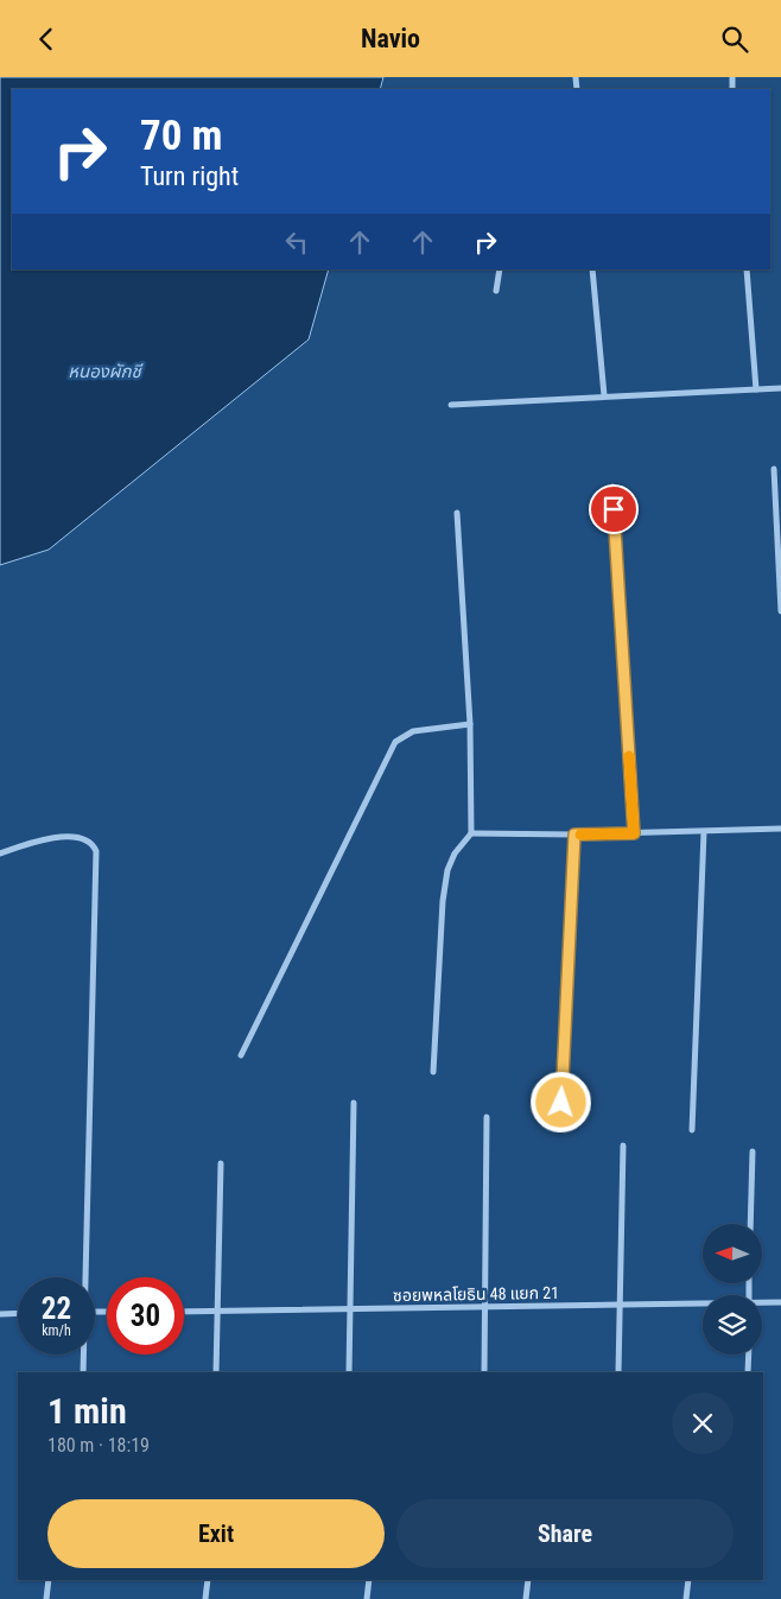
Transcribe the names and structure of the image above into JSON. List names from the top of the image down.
{
  "streets": {
    "street": ["ซอยพหลโยธิน 48 แยก 21"]
  },
  "water": ["หนองผักชี"],
  "north": "left",
  "page": {
    "header": "Navio",
    "turn": ["70 m", "Turn right"],
    "speed": "22 km/h",
    "limit": "30",
    "heading": ["1 min", "180 m · 18:19"],
    "buttons": ["Exit", "Share"]
  }
}
